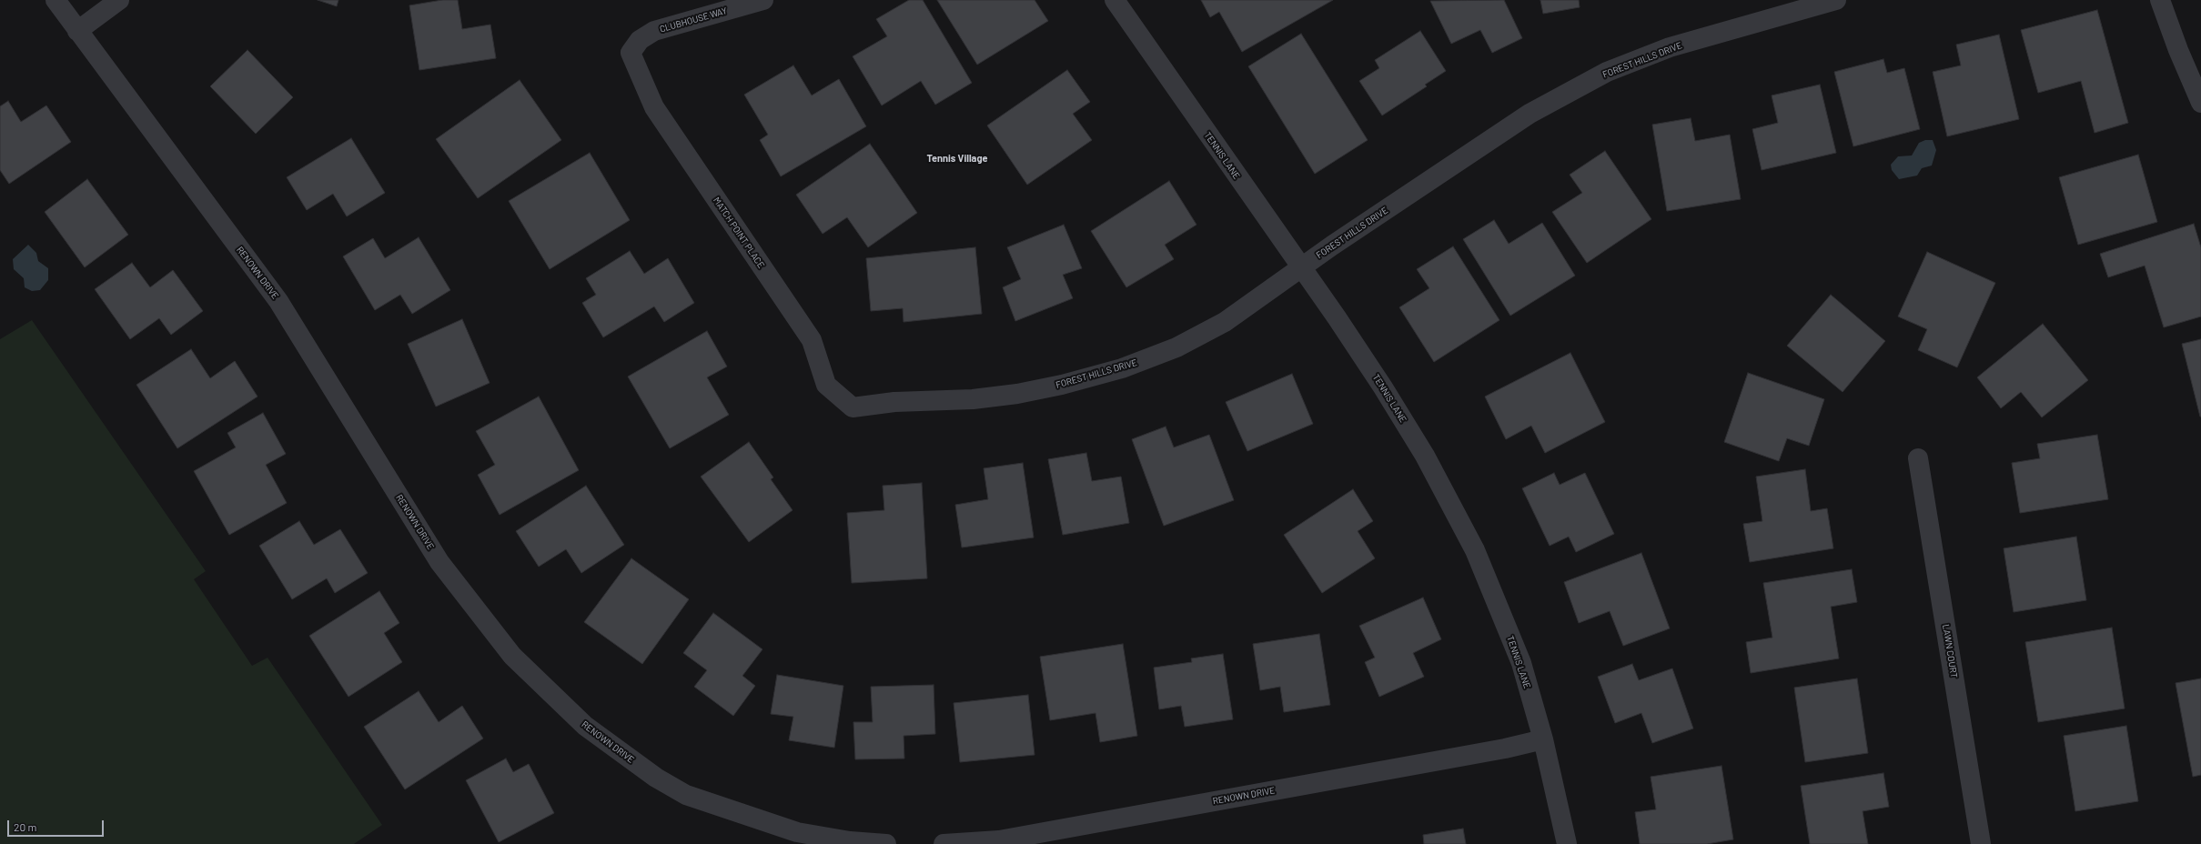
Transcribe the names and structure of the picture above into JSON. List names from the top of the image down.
{
  "streets": {
    "street": [
      "CLUBHOUSE WAY",
      "FOREST HILLS DRIVE",
      "TENNIS LANE",
      "MATCH POINT PLACE",
      "RENOWN DRIVE",
      "LAWN COURT"
    ]
  },
  "crossings": [
    ["CLUBHOUSE WAY", "MATCH POINT PLACE"],
    ["FOREST HILLS DRIVE", "TENNIS LANE"],
    ["FOREST HILLS DRIVE", "MATCH POINT PLACE"],
    ["TENNIS LANE", "RENOWN DRIVE"]
  ],
  "districts": ["Tennis Village"],
  "scale_bar": "20 m"
}
